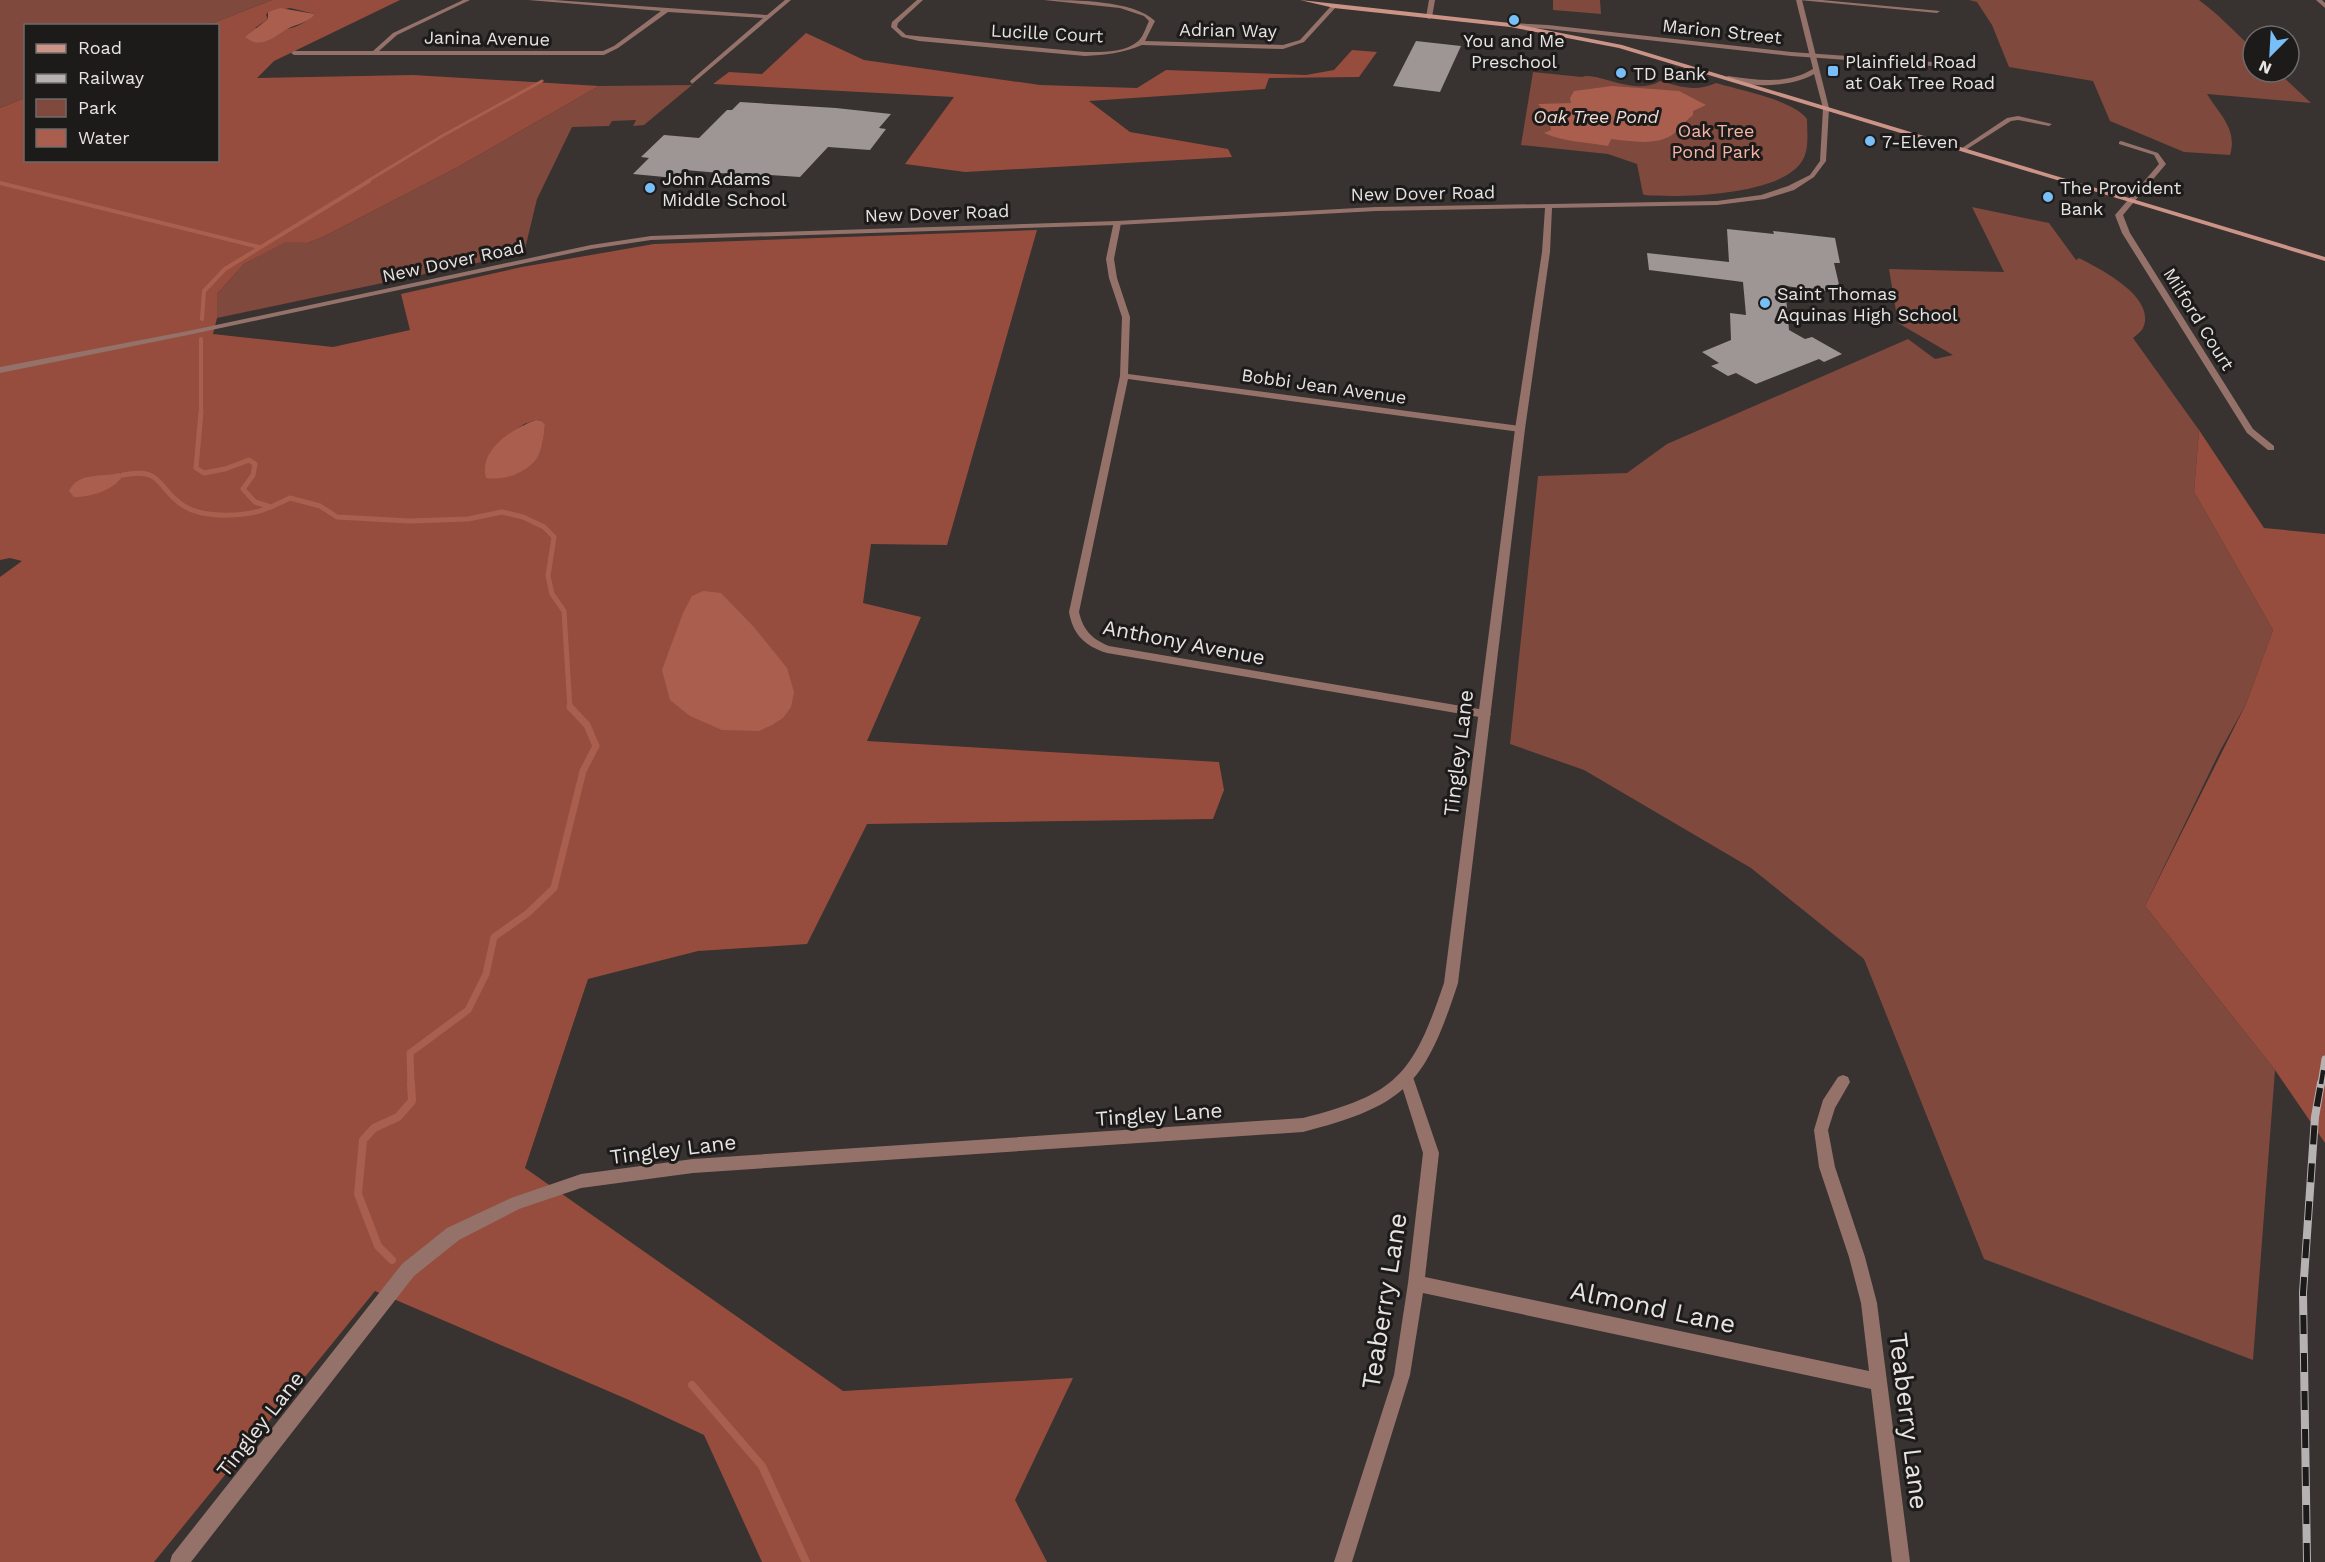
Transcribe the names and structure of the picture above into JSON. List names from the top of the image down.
{
  "streets": {
    "street": [
      "Adrian Way",
      "Marion Street",
      "Lucille Court",
      "Janina Avenue",
      "New Dover Road",
      "Milford Court",
      "Bobbi Jean Avenue",
      "Anthony Avenue",
      "Tingley Lane",
      "Teaberry Lane",
      "Almond Lane"
    ]
  },
  "crossings": [
    ["Adrian Way", "Lucille Court"],
    ["New Dover Road", "Anthony Avenue"],
    ["New Dover Road", "Tingley Lane"],
    ["Bobbi Jean Avenue", "Anthony Avenue"],
    ["Bobbi Jean Avenue", "Tingley Lane"],
    ["Anthony Avenue", "Tingley Lane"],
    ["Tingley Lane", "Teaberry Lane"],
    ["Teaberry Lane", "Almond Lane"]
  ],
  "water": ["Oak Tree Pond"],
  "parks": ["Oak Tree Pond Park"],
  "places": {
    "other": [
      "You and Me Preschool",
      "TD Bank",
      "7-Eleven",
      "John Adams Middle School",
      "The Provident Bank",
      "Saint Thomas Aquinas High School"
    ],
    "transit": ["Plainfield Road at Oak Tree Road"]
  },
  "legend": [
    "Road",
    "Railway",
    "Park",
    "Water"
  ],
  "north": "bottom left"
}
